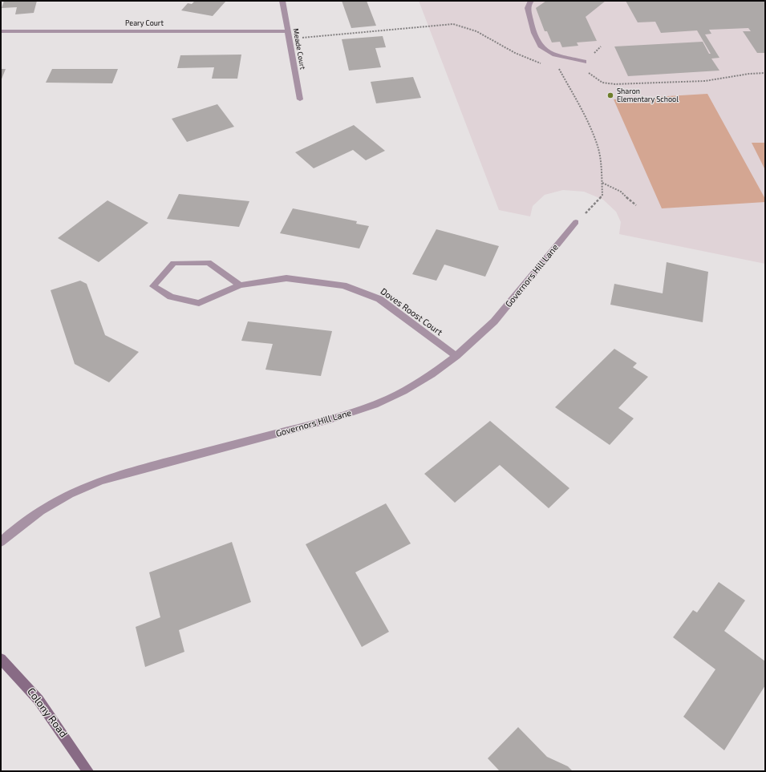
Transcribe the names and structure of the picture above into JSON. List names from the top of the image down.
{
  "streets": {
    "main road": ["Colony Road"],
    "street": [
      "Peary Court",
      "Meade Court",
      "Governors Hill Lane",
      "Doves Roost Court"
    ]
  },
  "crossings": [
    ["Peary Court", "Meade Court"],
    ["Governors Hill Lane", "Doves Roost Court"]
  ],
  "places": ["Sharon Elementary School"]
}
